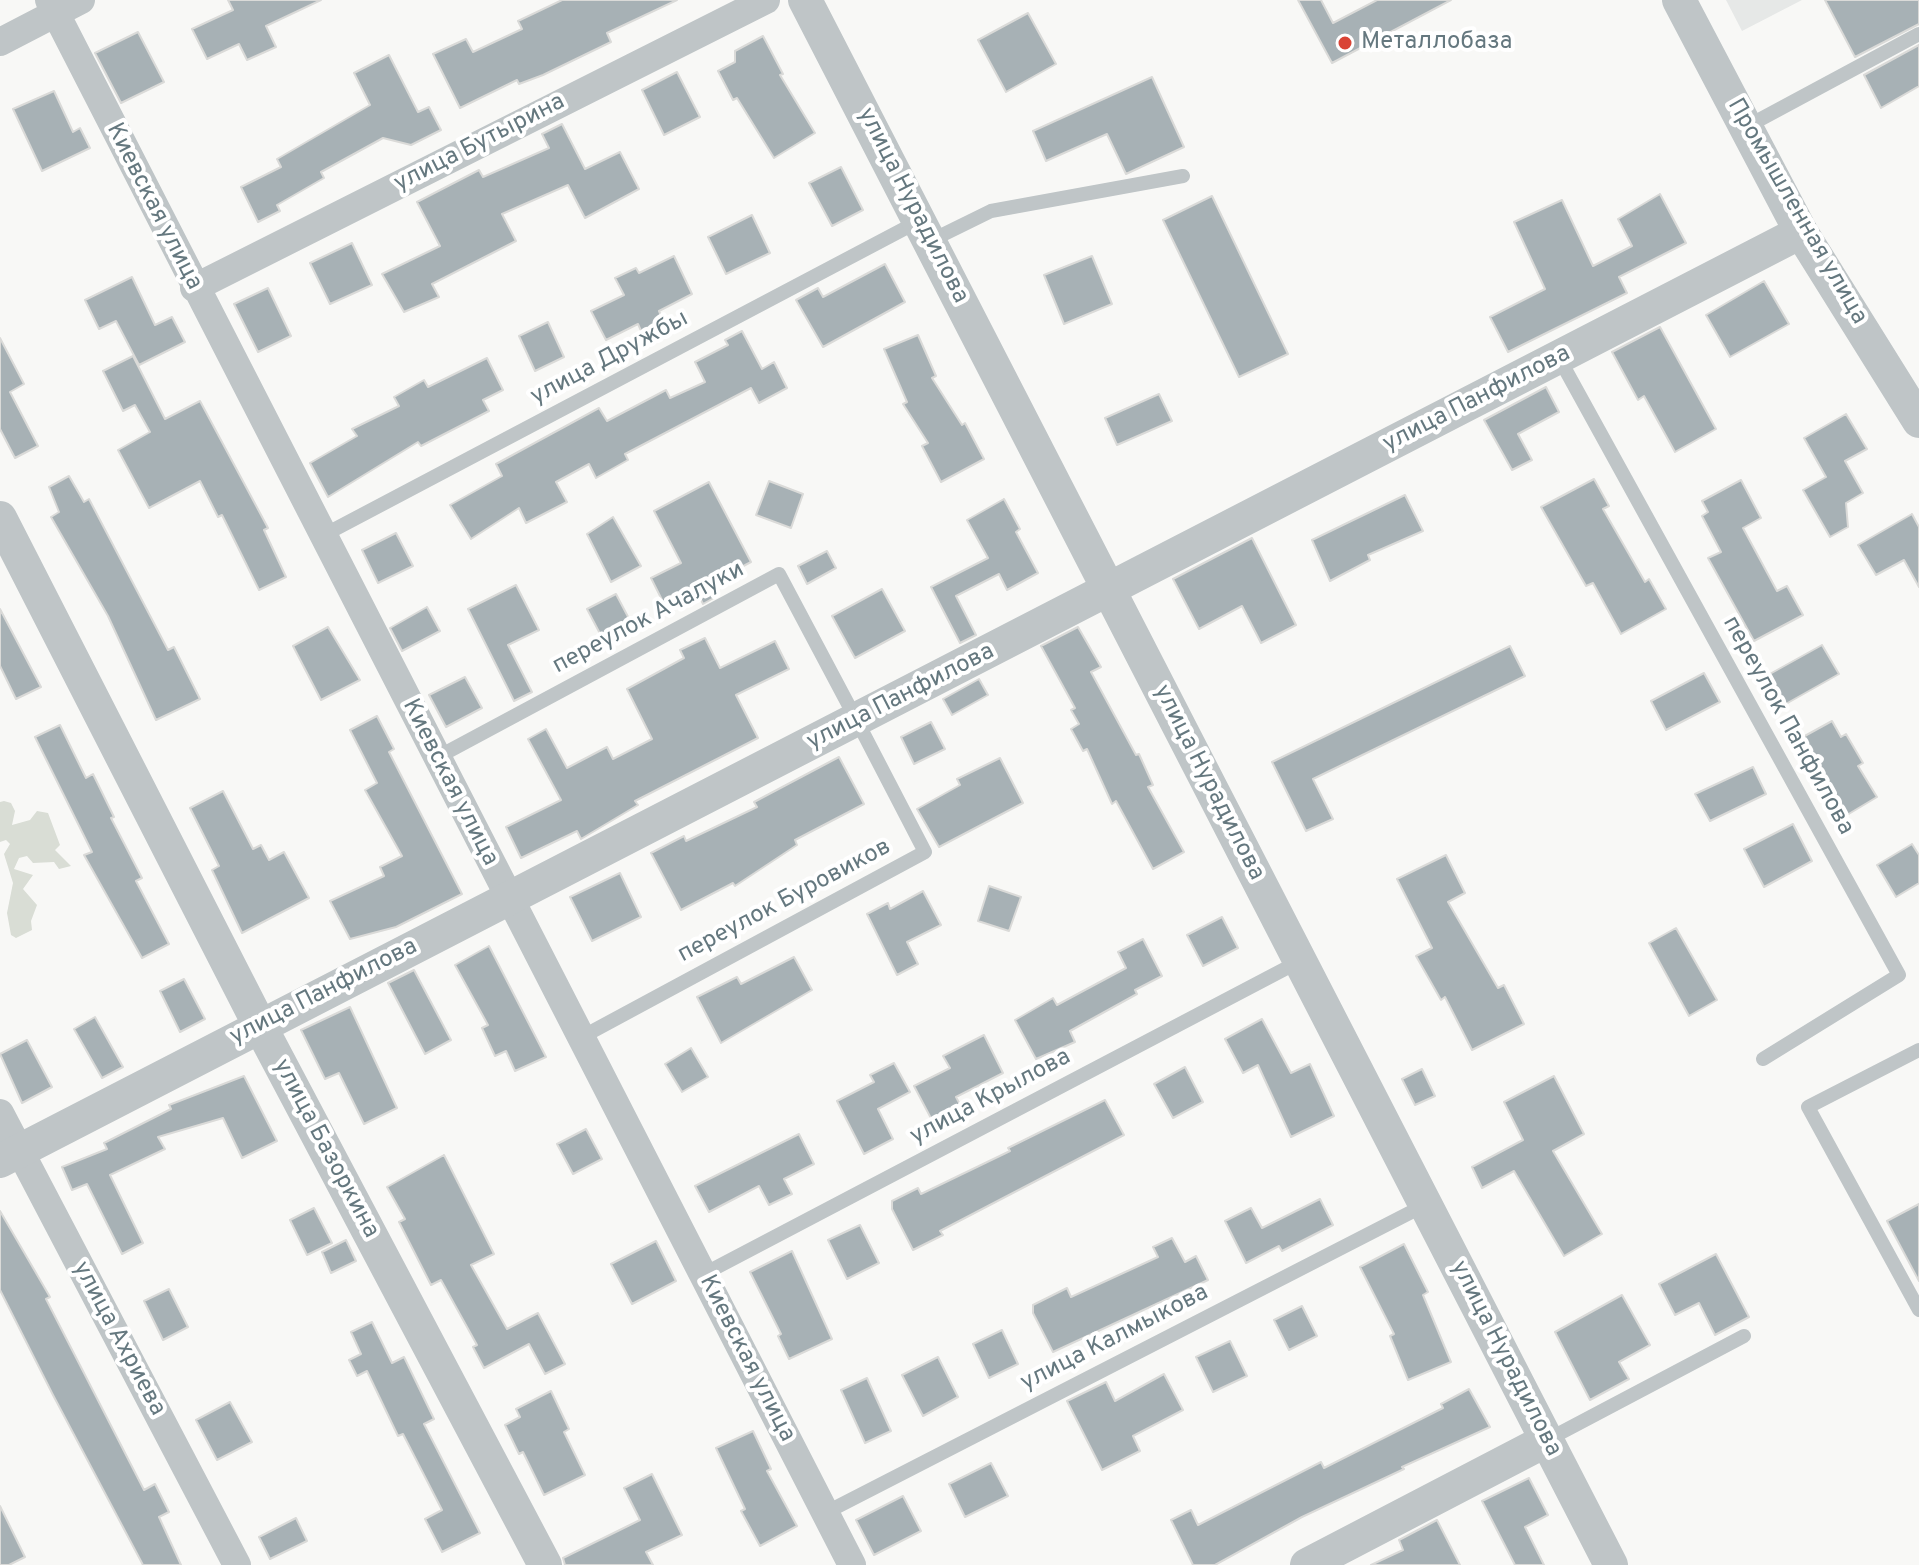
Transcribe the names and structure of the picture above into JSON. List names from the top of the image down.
{
  "streets": {
    "street": [
      "улица Бутырина",
      "улица Нурадилова",
      "Киевская улица",
      "Промышленная улица",
      "улица Панфилова",
      "улица Базоркина",
      "улица Ахриева"
    ],
    "lane": [
      "улица Дружбы",
      "переулок Ачалуки",
      "переулок Панфилова",
      "переулок Буровиков",
      "улица Крылова",
      "улица Калмыкова"
    ]
  },
  "crossings": [
    ["улица Бутырина", "Киевская улица"],
    ["улица Нурадилова", "улица Дружбы"],
    ["улица Нурадилова", "улица Панфилова"],
    ["улица Нурадилова", "улица Крылова"],
    ["улица Нурадилова", "улица Калмыкова"],
    ["Киевская улица", "улица Дружбы"],
    ["Киевская улица", "улица Панфилова"],
    ["Киевская улица", "переулок Ачалуки"],
    ["Киевская улица", "переулок Буровиков"],
    ["Киевская улица", "улица Крылова"],
    ["Киевская улица", "улица Калмыкова"],
    ["Промышленная улица", "улица Панфилова"],
    ["улица Панфилова", "переулок Ачалуки"],
    ["улица Панфилова", "переулок Панфилова"],
    ["улица Панфилова", "переулок Буровиков"],
    ["улица Панфилова", "улица Базоркина"],
    ["улица Панфилова", "улица Ахриева"],
    ["переулок Ачалуки", "переулок Буровиков"]
  ],
  "places": ["Металлобаза"]
}
